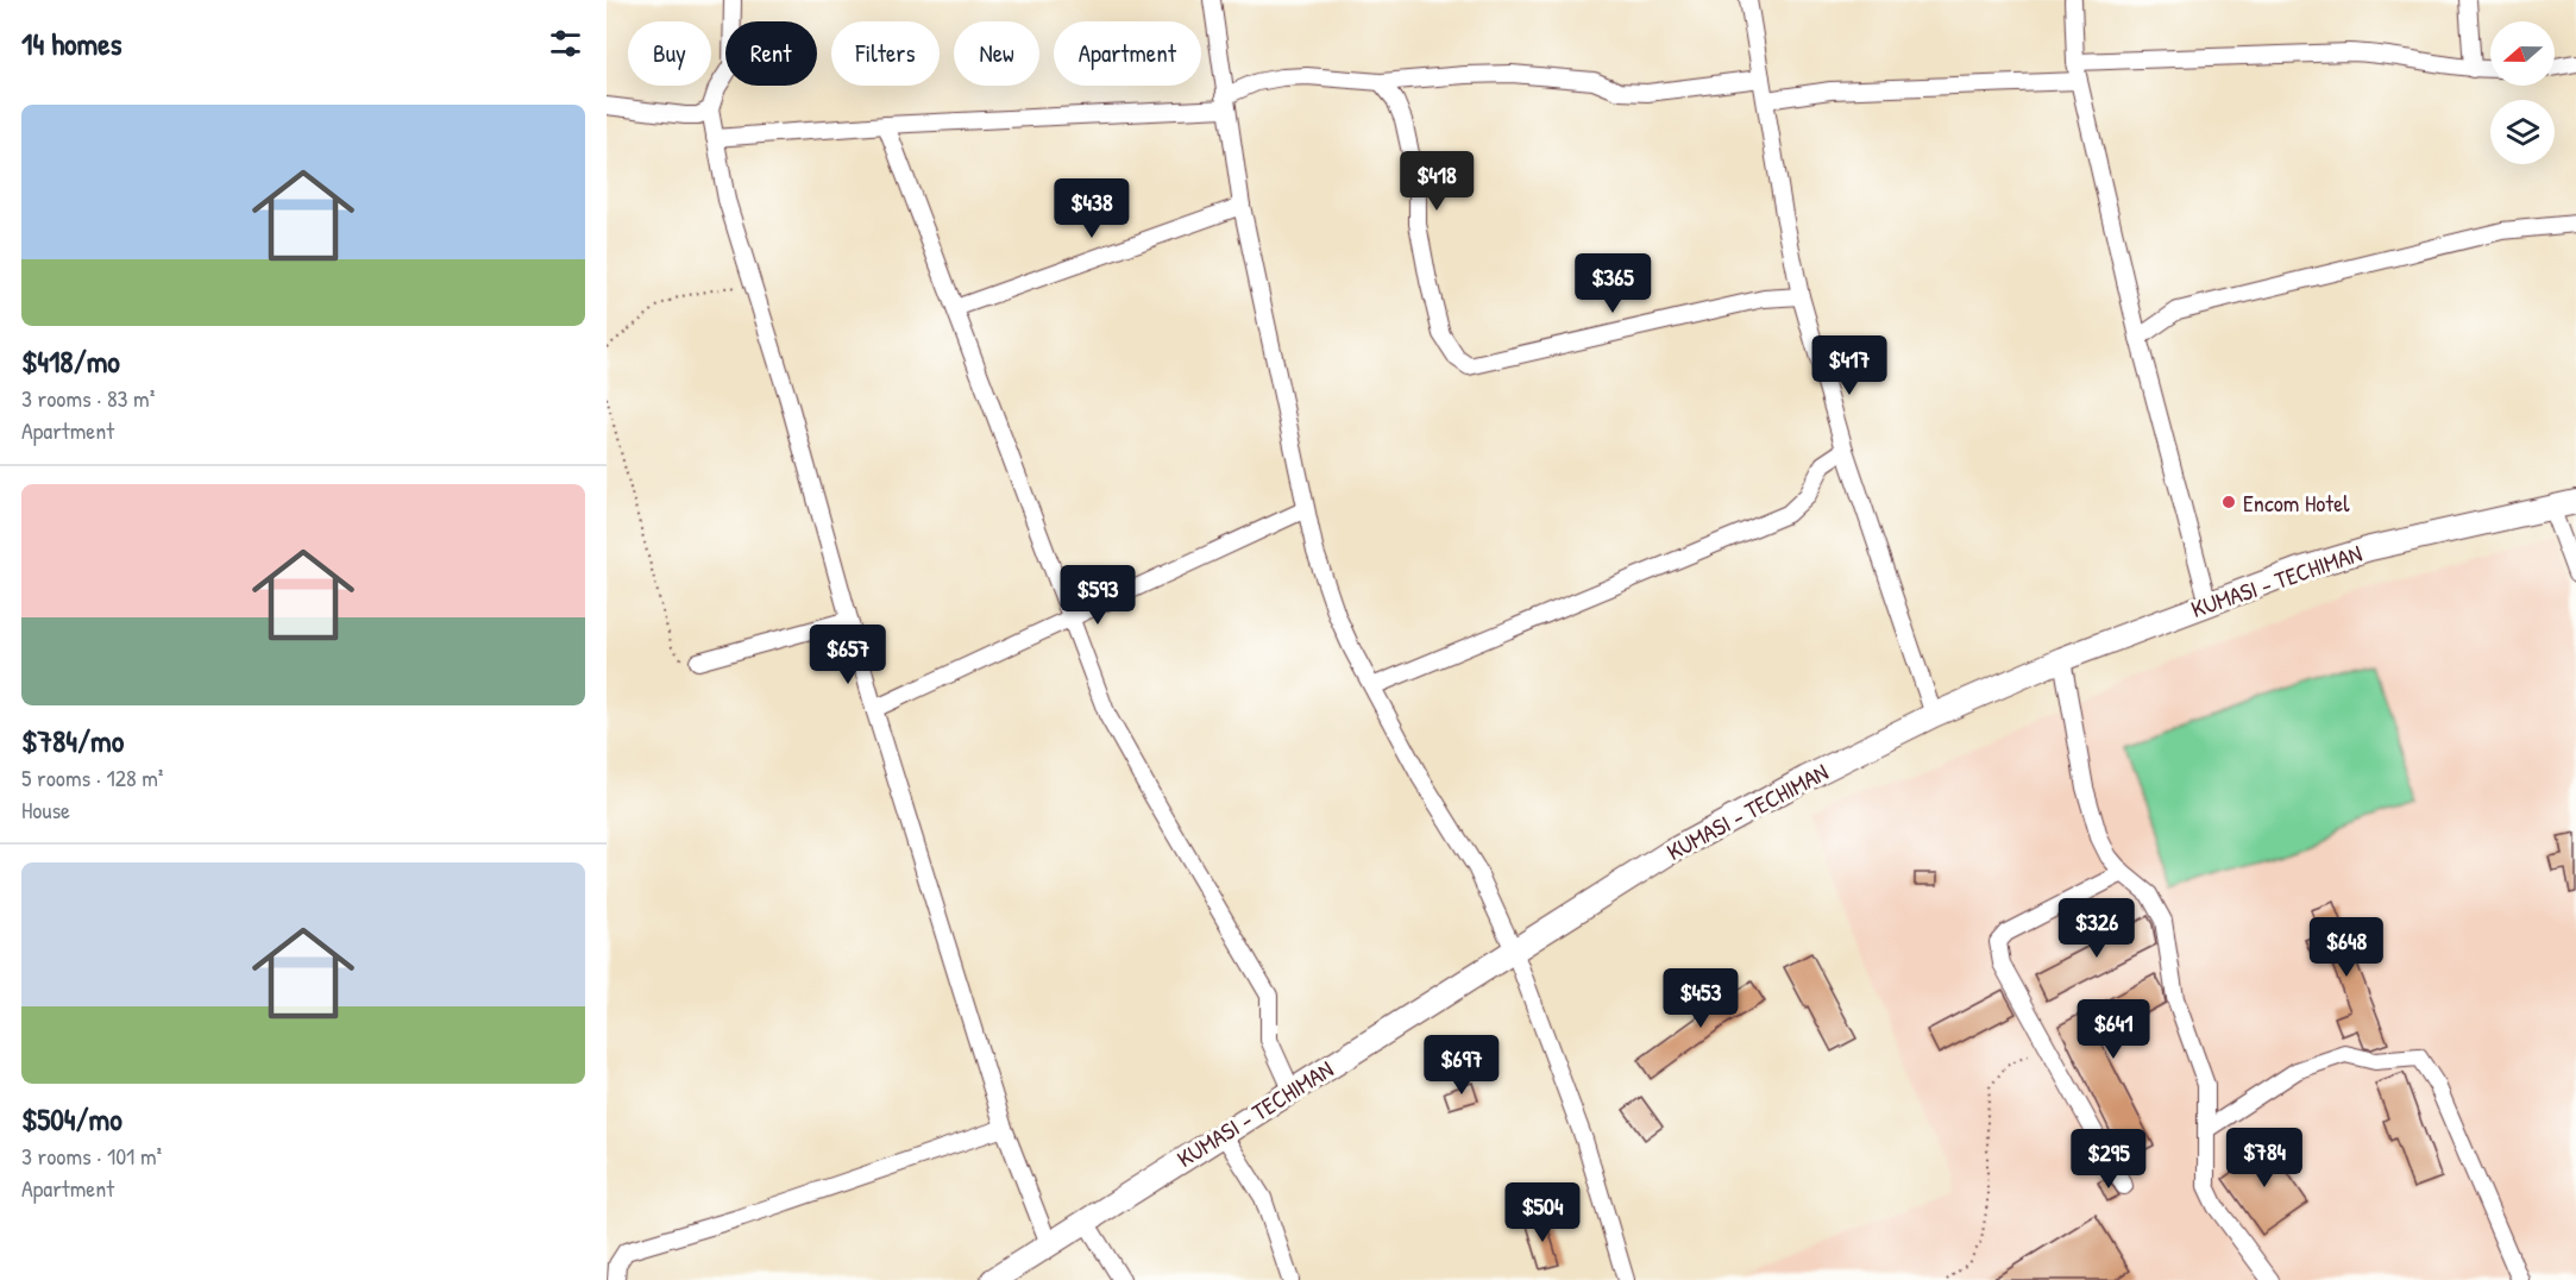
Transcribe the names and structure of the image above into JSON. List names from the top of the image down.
{
  "streets": {
    "highway": ["KUMASI - TECHIMAN"]
  },
  "places": ["Encom Hotel"],
  "north": "left",
  "page": {
    "heading": "14 homes",
    "chip": [
      "Buy",
      "Rent",
      "Filters",
      "New",
      "Apartment"
    ],
    "list": [
      {
        "name": "$418/mo",
        "note": "3 rooms · 83 m² · Apartment"
      },
      {
        "name": "$784/mo",
        "note": "5 rooms · 128 m² · House"
      },
      {
        "name": "$504/mo",
        "note": "3 rooms · 101 m² · Apartment"
      }
    ],
    "price": [
      "$418",
      "$438",
      "$365",
      "$417",
      "$593",
      "$657",
      "$326",
      "$648",
      "$453",
      "$641",
      "$697",
      "$784",
      "$295",
      "$504"
    ]
  }
}
